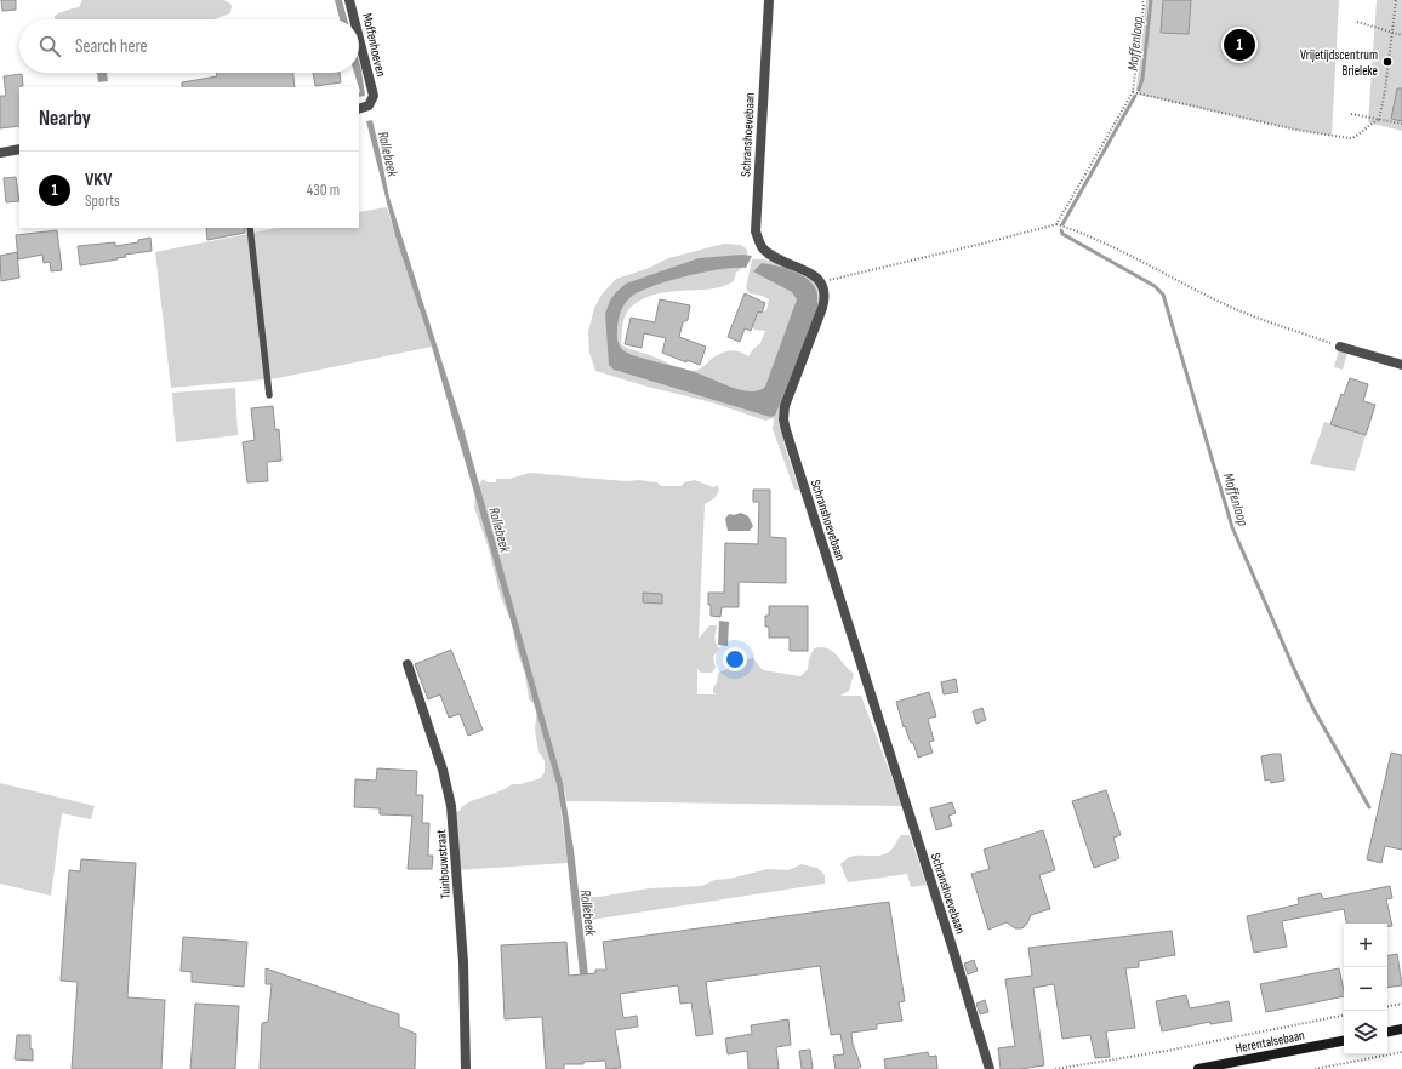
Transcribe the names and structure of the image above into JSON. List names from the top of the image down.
{
  "streets": {
    "main road": ["Herentalsebaan"],
    "street": ["Moffenhoeven", "Schranshoevebaan", "Tuinbouwstraat"]
  },
  "water": ["Moffenloop", "Rollebeek"],
  "places": ["Vrijetijdscentrum Brieleke"],
  "page": {
    "search": "Search here",
    "pins": "1",
    "heading": "Nearby",
    "list": [
      {
        "mark": "1",
        "name": "VKV",
        "note": "Sports",
        "value": "430 m"
      }
    ],
    "map_buttons": ["+", "−"]
  }
}
